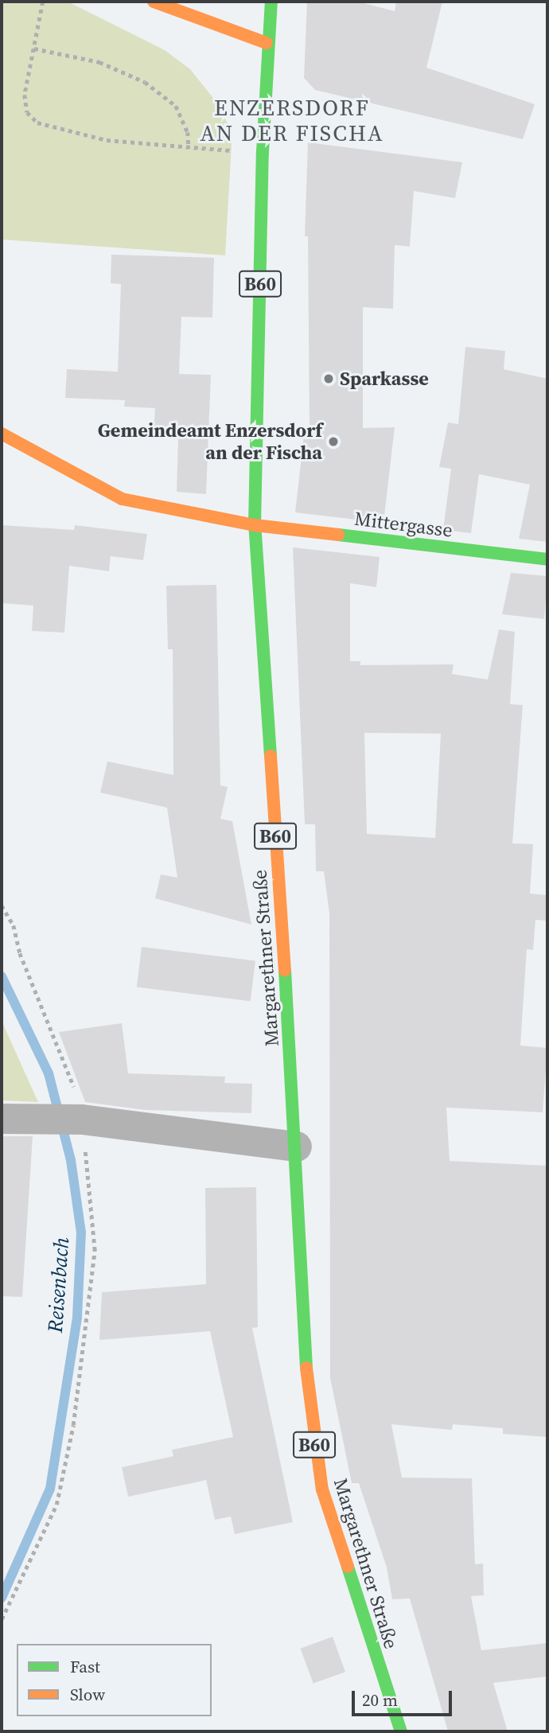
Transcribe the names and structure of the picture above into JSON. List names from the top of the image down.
{
  "streets": {
    "main road": ["B60", "Mittergasse", "Margarethner Straße"]
  },
  "crossings": [
    ["Mittergasse", "Margarethner Straße"]
  ],
  "districts": ["ENZERSDORF AN DER FISCHA"],
  "water": ["Reisenbach"],
  "places": ["Sparkasse", "Gemeindeamt Enzersdorf an der Fischa"],
  "legend": ["Fast", "Slow"],
  "scale_bar": "20 m"
}
